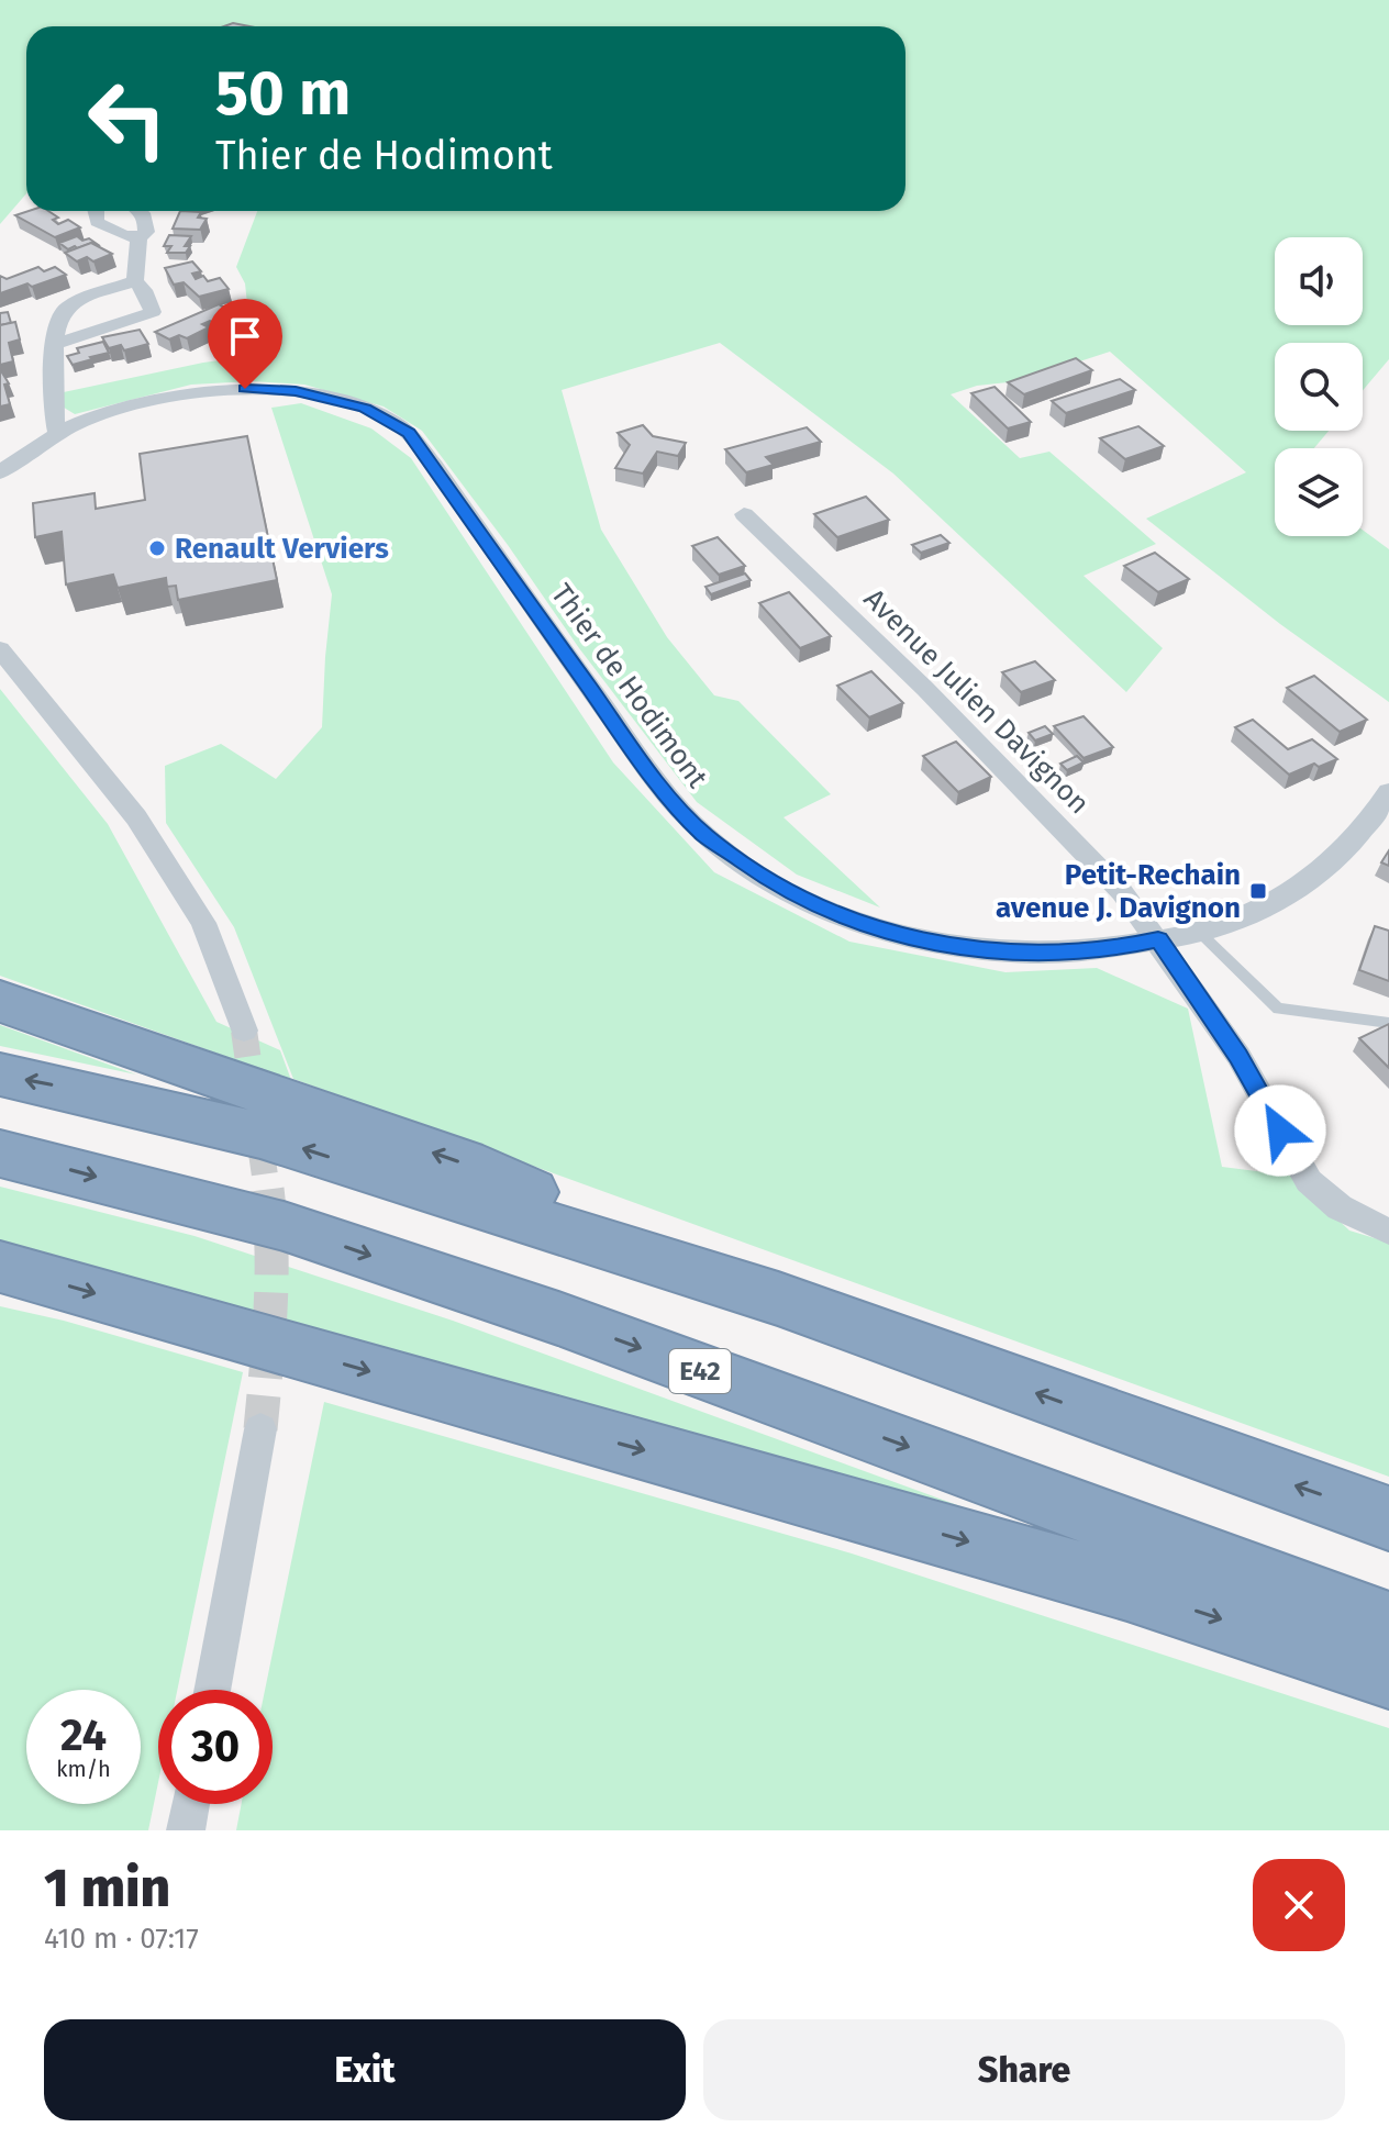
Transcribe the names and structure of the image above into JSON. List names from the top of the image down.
{
  "streets": {
    "highway": ["E42"],
    "street": ["Thier de Hodimont", "Avenue Julien Davignon"]
  },
  "crossings": [
    ["Thier de Hodimont", "Avenue Julien Davignon"]
  ],
  "places": {
    "other": ["Renault Verviers"],
    "transit": ["Petit-Rechain avenue J. Davignon"]
  },
  "page": {
    "turn": ["50 m", "Thier de Hodimont"],
    "speed": "24 km/h",
    "limit": "30",
    "heading": ["1 min", "410 m · 07:17"],
    "buttons": ["Exit", "Share"]
  }
}
